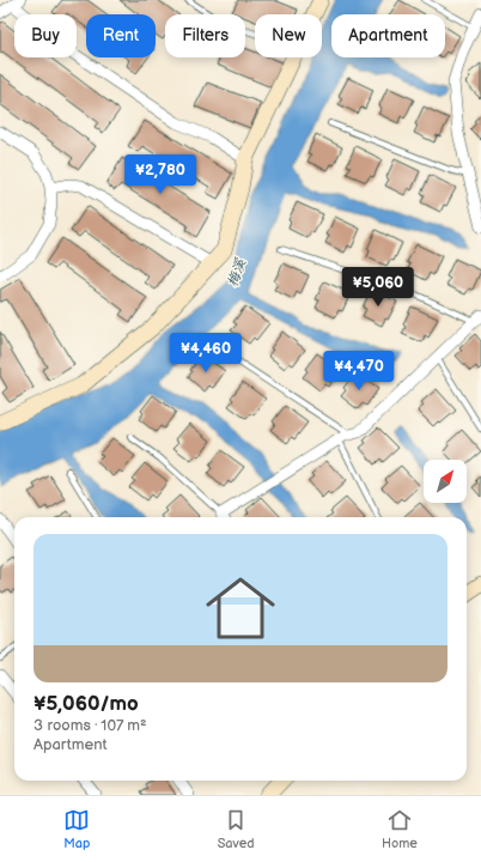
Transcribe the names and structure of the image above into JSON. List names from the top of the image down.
{
  "water": ["梅溪"],
  "north": "top right",
  "page": {
    "chip": [
      "Buy",
      "Rent",
      "Filters",
      "New",
      "Apartment"
    ],
    "price": [
      "¥2,780",
      "¥5,060",
      "¥4,460",
      "¥4,470"
    ],
    "list": [
      {
        "name": "¥5,060/mo",
        "note": "3 rooms · 107 m² · Apartment"
      }
    ],
    "tabs": ["Map", "Saved", "Home"]
  }
}
